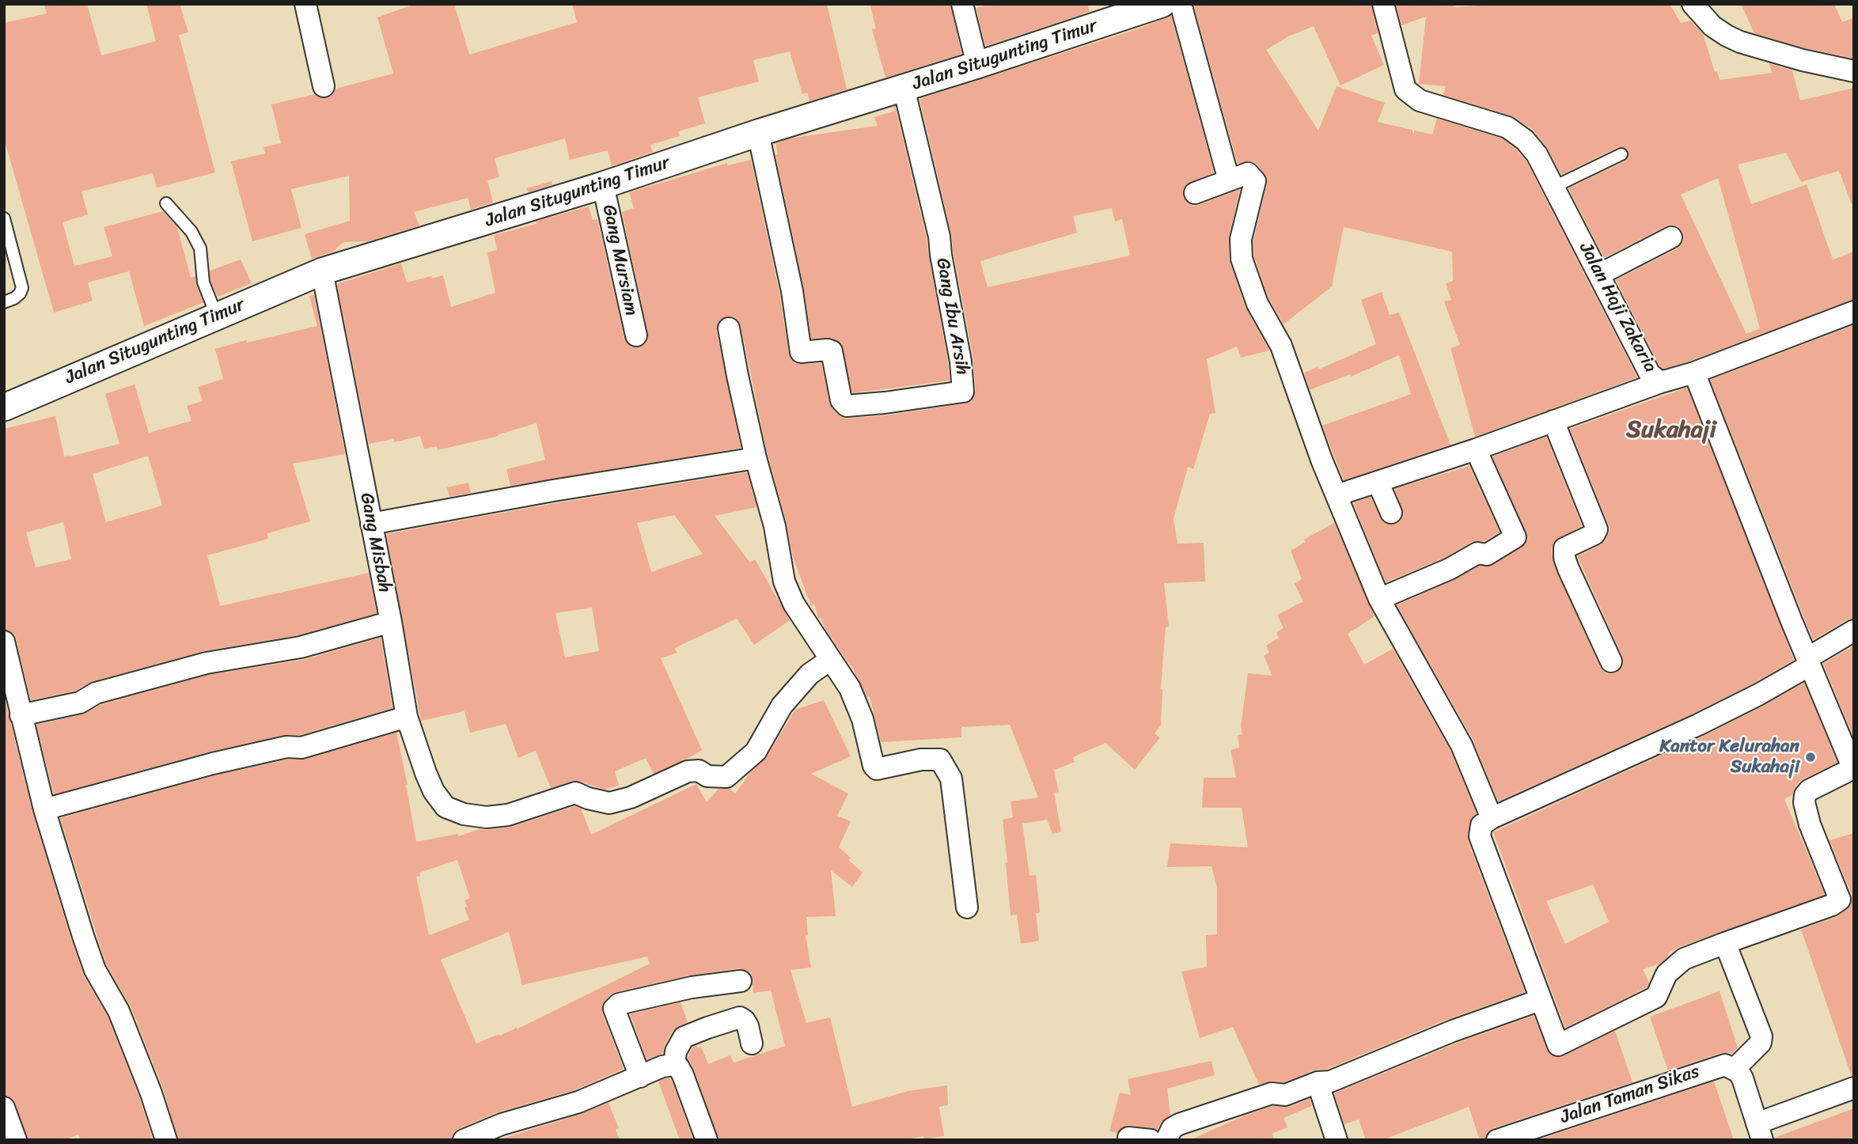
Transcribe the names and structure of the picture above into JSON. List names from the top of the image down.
{
  "streets": {
    "street": [
      "Jalan Situgunting Timur",
      "Gang Mursiam",
      "Jalan Haji Zakaria",
      "Gang Ibu Arsih",
      "Gang Misbah",
      "Jalan Taman Sikas"
    ]
  },
  "crossings": [
    ["Jalan Situgunting Timur", "Gang Mursiam"],
    ["Jalan Situgunting Timur", "Gang Ibu Arsih"],
    ["Jalan Situgunting Timur", "Gang Misbah"]
  ],
  "districts": ["Sukahaji"],
  "places": ["Kantor Kelurahan Sukahaji"]
}
